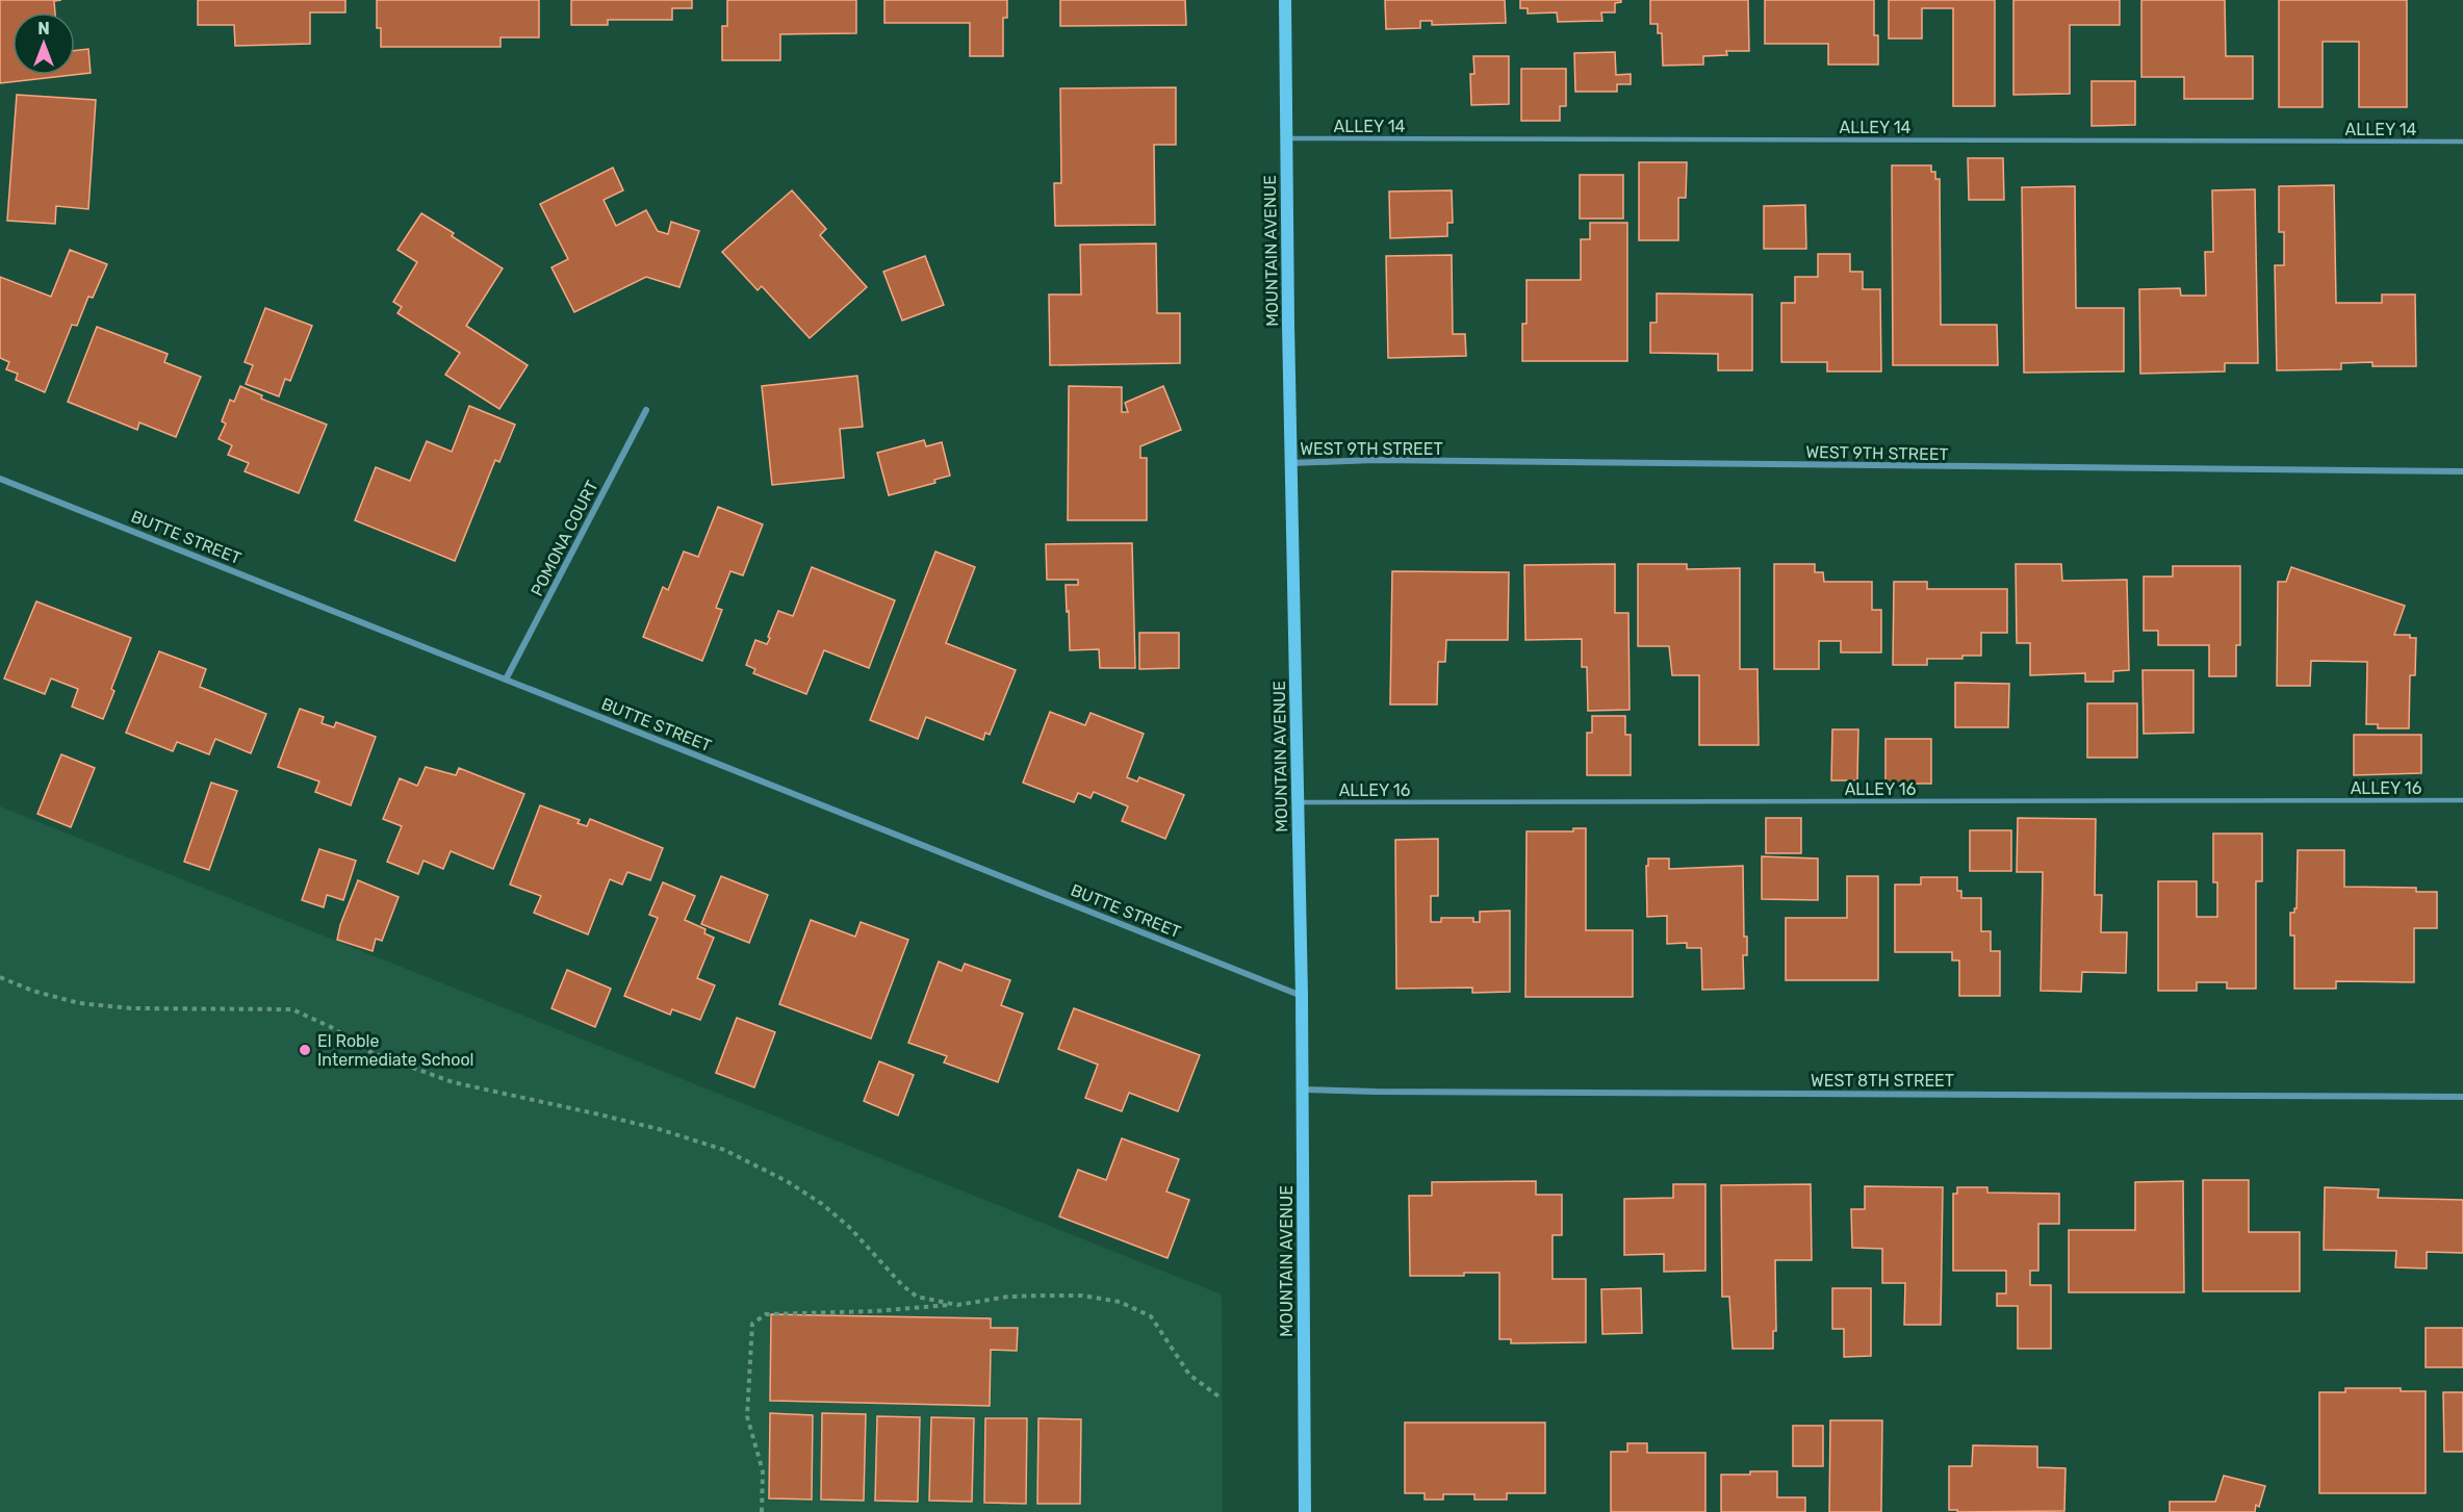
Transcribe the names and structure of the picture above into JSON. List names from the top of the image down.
{
  "streets": {
    "main road": ["MOUNTAIN AVENUE"],
    "street": [
      "WEST 9TH STREET",
      "BUTTE STREET",
      "POMONA COURT",
      "WEST 8TH STREET"
    ],
    "lane": ["ALLEY 14", "ALLEY 16"]
  },
  "crossings": [
    ["ALLEY 14", "MOUNTAIN AVENUE"],
    ["MOUNTAIN AVENUE", "WEST 9TH STREET"],
    ["MOUNTAIN AVENUE", "BUTTE STREET"],
    ["MOUNTAIN AVENUE", "ALLEY 16"],
    ["MOUNTAIN AVENUE", "WEST 8TH STREET"],
    ["BUTTE STREET", "POMONA COURT"]
  ],
  "places": ["El Roble Intermediate School"],
  "north": "top"
}
